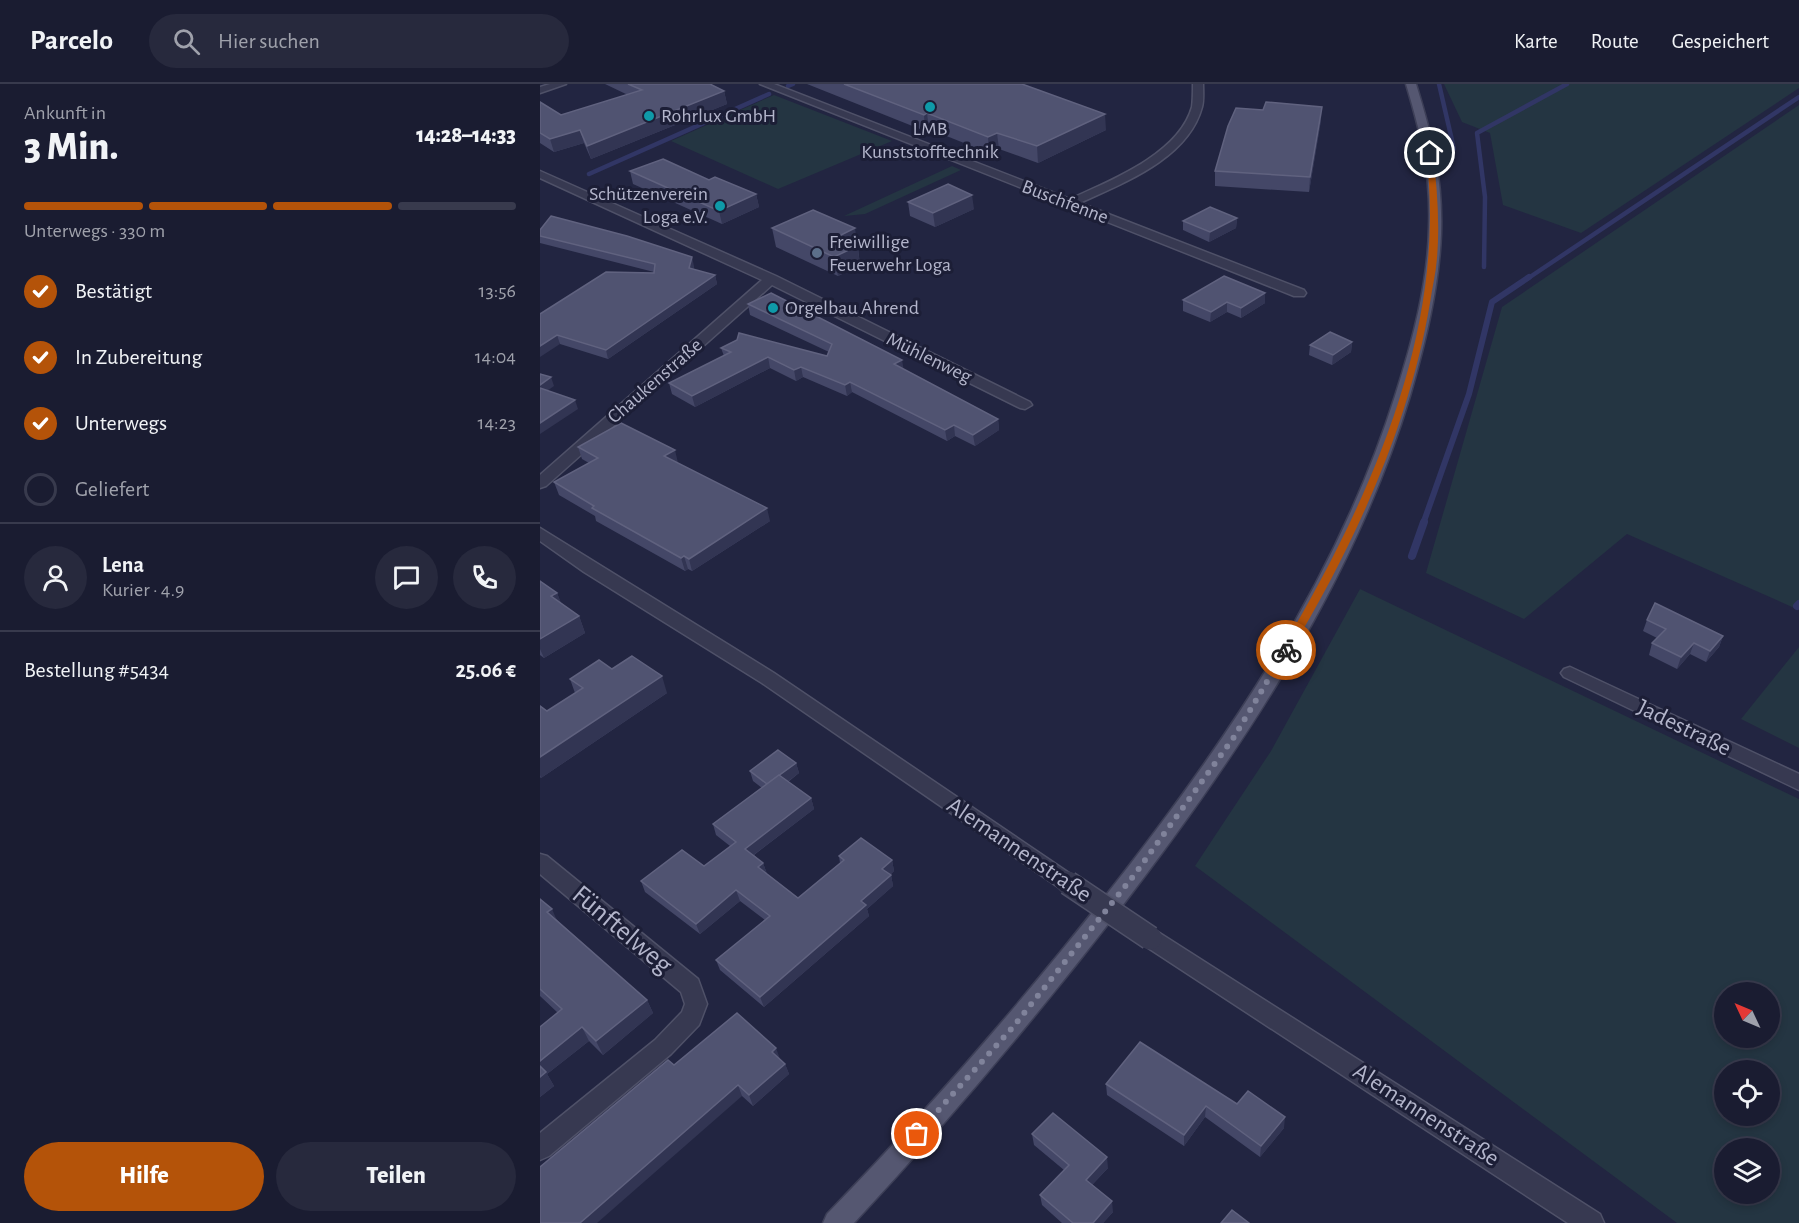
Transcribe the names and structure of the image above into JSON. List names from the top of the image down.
{
  "streets": {
    "street": [
      "Buschfenne",
      "Mühlenweg",
      "Chaukenstraße",
      "Jadestraße",
      "Alemannenstraße",
      "Fünftelweg"
    ]
  },
  "crossings": [
    ["Mühlenweg", "Chaukenstraße"]
  ],
  "places": [
    "LMB Kunststofftechnik",
    "Rohrlux GmbH",
    "Schützenverein Loga e.V.",
    "Freiwillige Feuerwehr Loga",
    "Orgelbau Ahrend"
  ],
  "north": "top left",
  "page": {
    "header": "Parcelo",
    "search": "Hier suchen",
    "nav": ["Karte", "Route", "Gespeichert"],
    "heading": ["3 Min.", "Ankunft in", "14:28–14:33"],
    "panel": [
      "Lena",
      "Kurier · 4.9",
      "Bestellung #5434",
      "25.06 €"
    ],
    "bar": "Unterwegs · 330 m",
    "list": [
      ["Bestätigt", "13:56"],
      ["In Zubereitung", "14:04"],
      ["Unterwegs", "14:23"],
      "Geliefert"
    ],
    "buttons": ["Hilfe", "Teilen"]
  }
}
